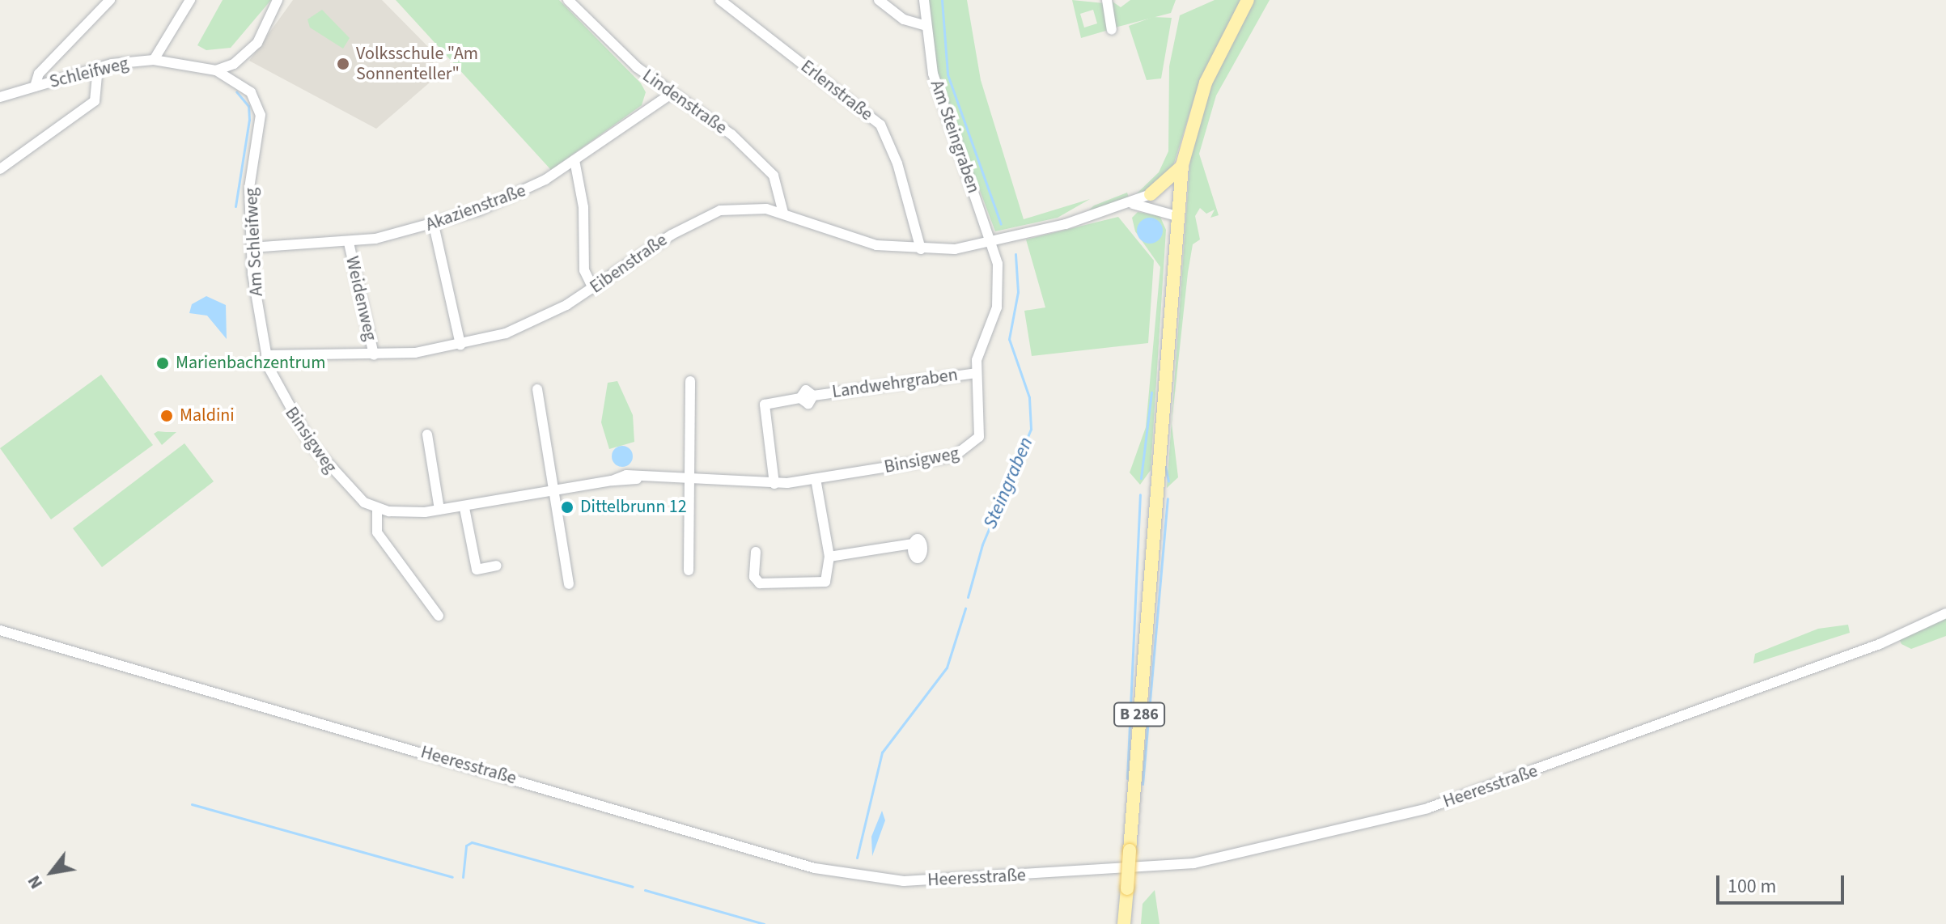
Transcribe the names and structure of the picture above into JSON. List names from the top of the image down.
{
  "streets": {
    "main road": ["B 286"],
    "street": [
      "Schleifweg",
      "Erlenstraße",
      "Lindenstraße",
      "Am Steingraben",
      "Akazienstraße",
      "Am Schleifweg",
      "Eibenstraße",
      "Weidenweg",
      "Landwehrgraben",
      "Binsigweg",
      "Heeresstraße"
    ]
  },
  "crossings": [
    ["Schleifweg", "Am Schleifweg"],
    ["Erlenstraße", "Eibenstraße"],
    ["Lindenstraße", "Akazienstraße"],
    ["Lindenstraße", "Eibenstraße"],
    ["Am Steingraben", "Eibenstraße"],
    ["Am Steingraben", "Binsigweg"],
    ["Akazienstraße", "Am Schleifweg"],
    ["Akazienstraße", "Weidenweg"],
    ["Am Schleifweg", "Eibenstraße"],
    ["Am Schleifweg", "Binsigweg"],
    ["Eibenstraße", "Weidenweg"],
    ["Eibenstraße", "Binsigweg"],
    ["Landwehrgraben", "Binsigweg"]
  ],
  "water": ["Steingraben"],
  "places": [
    "Volksschule \"Am Sonnenteller\"",
    "Marienbachzentrum",
    "Maldini",
    "Dittelbrunn 12"
  ],
  "scale_bar": "100 m",
  "north": "bottom left"
}
